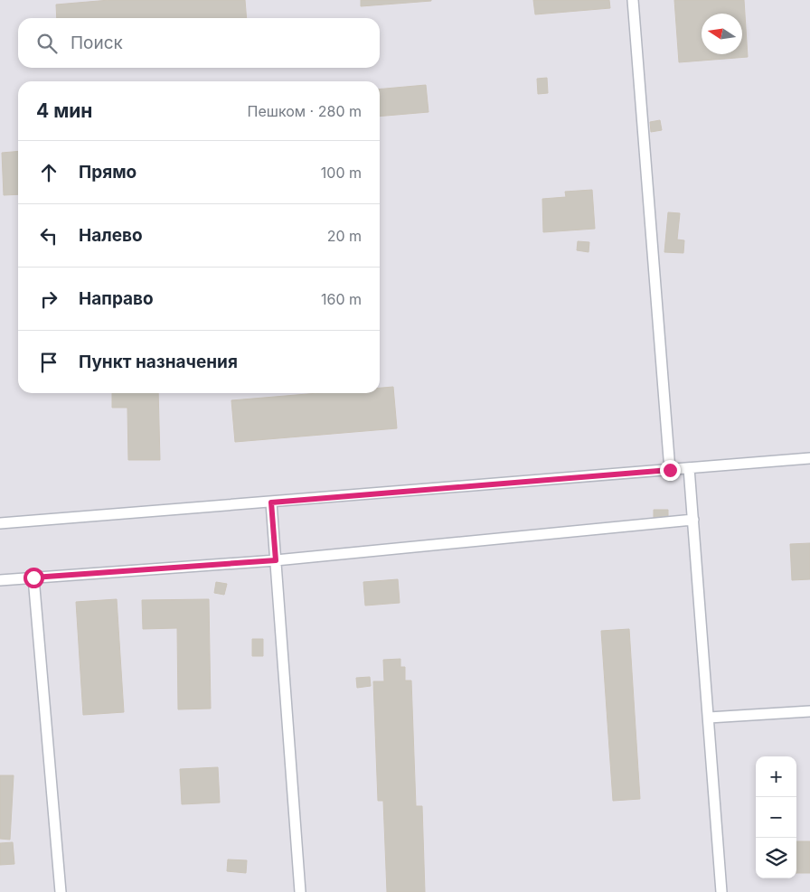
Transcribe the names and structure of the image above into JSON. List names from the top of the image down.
{
  "north": "left",
  "page": {
    "search": "Поиск",
    "heading": ["4 мин", "Пешком · 280 m"],
    "list": [
      ["Прямо", "100 m"],
      ["Налево", "20 m"],
      ["Направо", "160 m"],
      "Пункт назначения"
    ],
    "map_buttons": ["+", "−"]
  }
}
